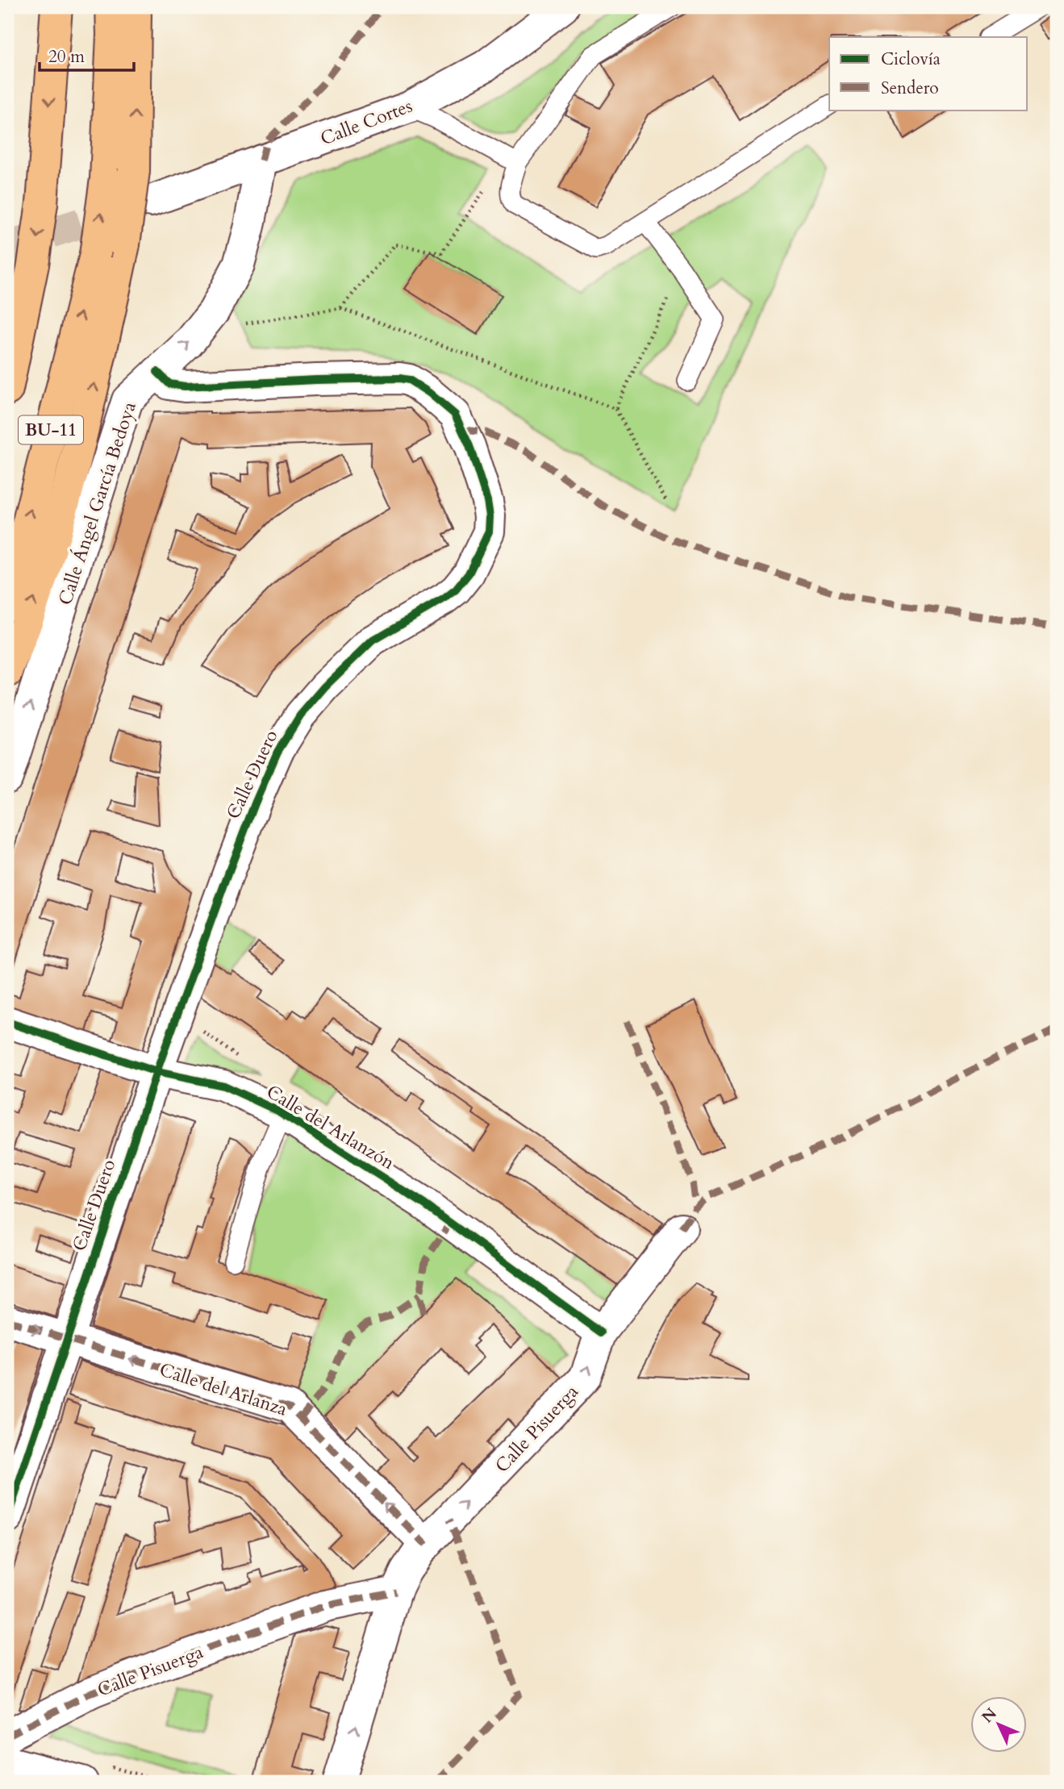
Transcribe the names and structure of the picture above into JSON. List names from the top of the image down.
{
  "streets": {
    "highway": ["BU-11"],
    "street": [
      "Calle Cortes",
      "Calle Ángel García Bedoya",
      "Calle Duero",
      "Calle del Arlanzón",
      "Calle del Arlanza",
      "Calle Pisuerga"
    ]
  },
  "crossings": [
    ["Calle Cortes", "Calle Ángel García Bedoya"],
    ["Calle Ángel García Bedoya", "Calle Duero"],
    ["Calle Duero", "Calle del Arlanzón"],
    ["Calle Duero", "Calle del Arlanza"],
    ["Calle del Arlanzón", "Calle Pisuerga"],
    ["Calle del Arlanza", "Calle Pisuerga"]
  ],
  "one_way": ["Calle Ángel García Bedoya", "Calle Pisuerga"],
  "legend": ["Ciclovía", "Sendero"],
  "scale_bar": "20 m",
  "north": "top left"
}
